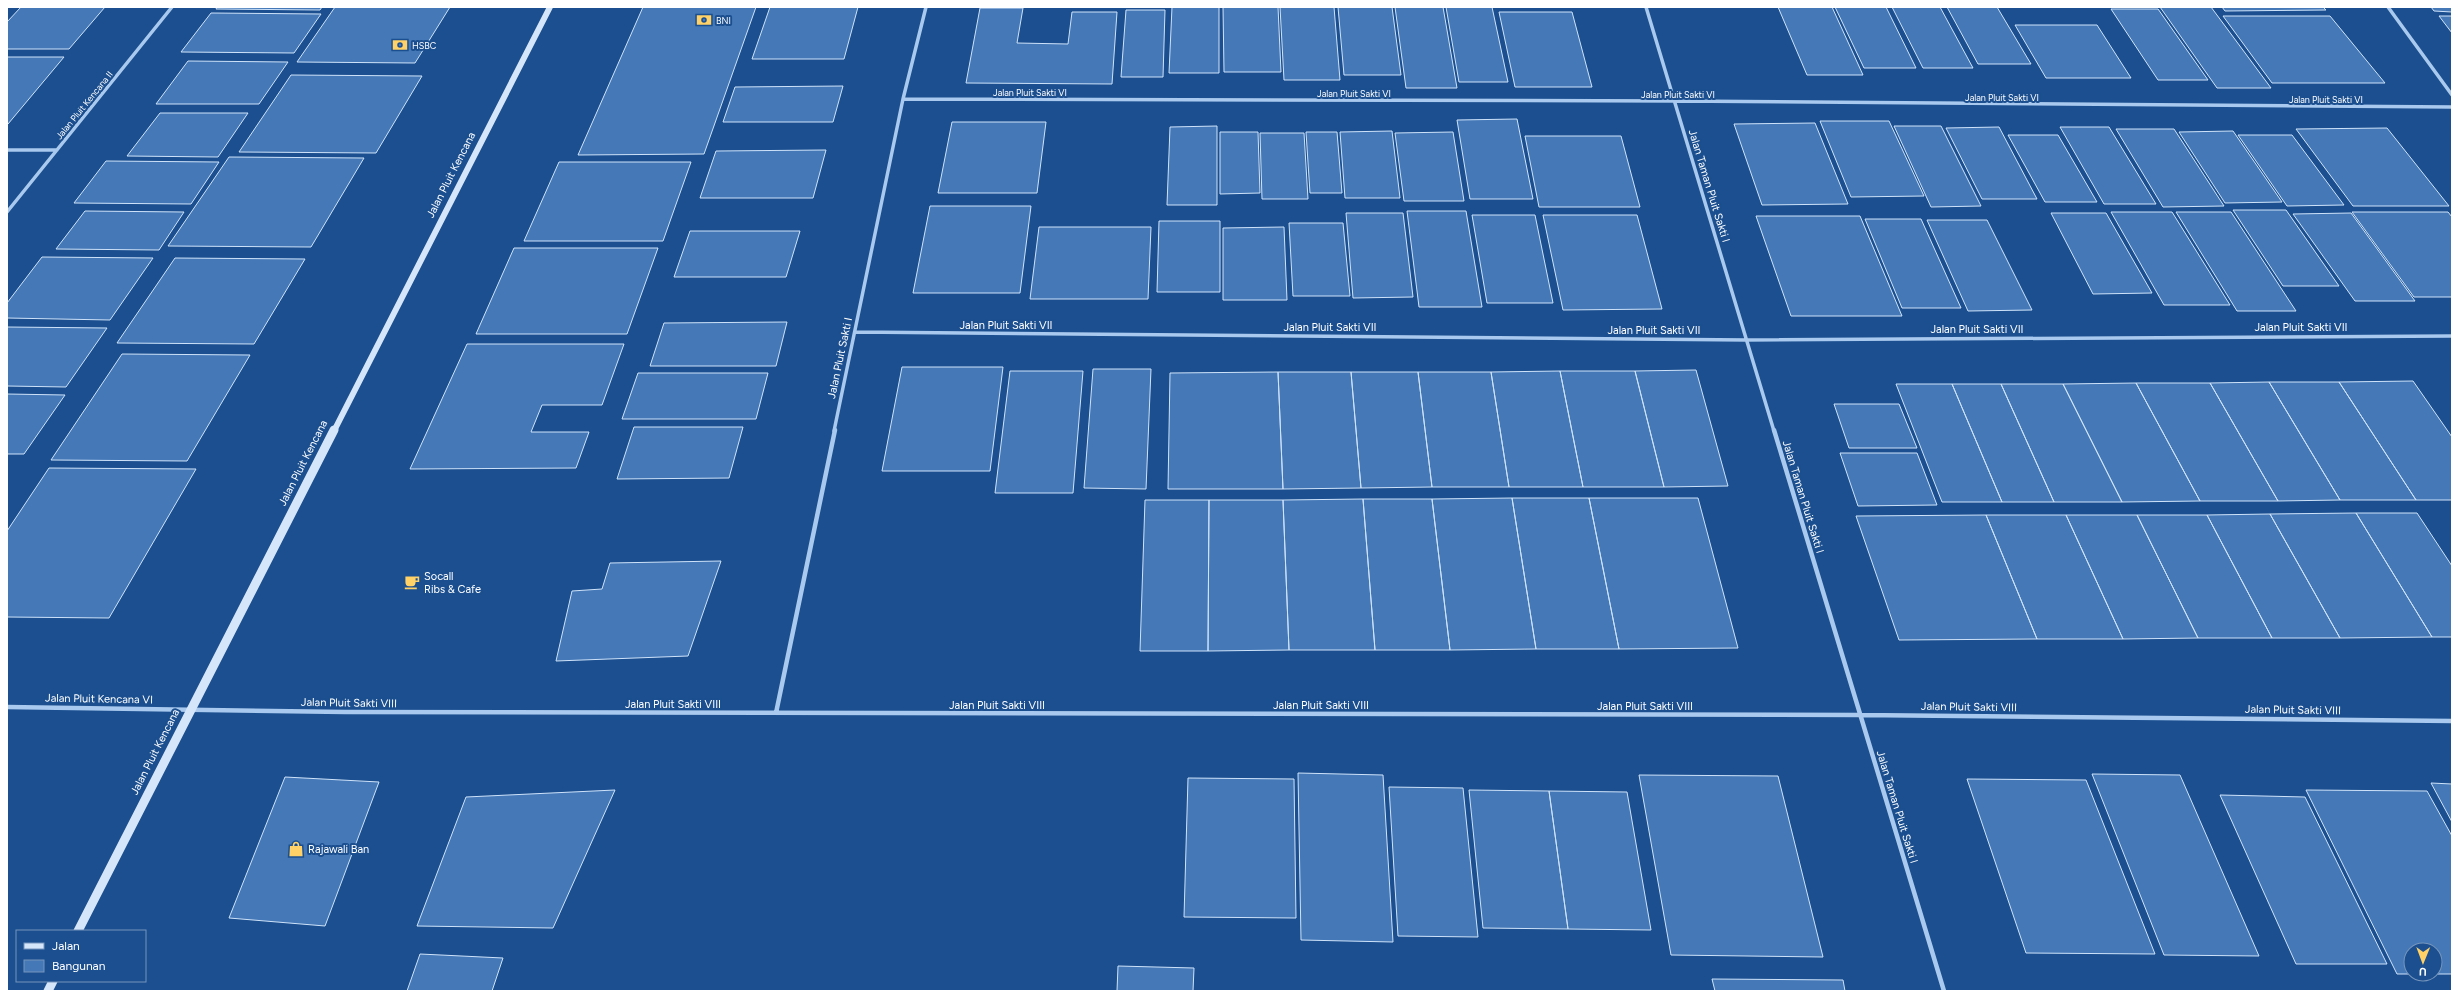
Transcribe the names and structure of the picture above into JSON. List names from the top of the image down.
{
  "streets": {
    "street": [
      "Jalan Pluit Sakti VI",
      "Jalan Pluit Kencana II",
      "Jalan Pluit Kencana",
      "Jalan Taman Pluit Sakti I",
      "Jalan Pluit Sakti VII",
      "Jalan Pluit Sakti I",
      "Jalan Pluit Kencana VI",
      "Jalan Pluit Sakti VIII"
    ]
  },
  "crossings": [
    ["Jalan Pluit Sakti VI", "Jalan Taman Pluit Sakti I"],
    ["Jalan Pluit Sakti VI", "Jalan Pluit Sakti I"],
    ["Jalan Pluit Kencana", "Jalan Pluit Kencana VI"],
    ["Jalan Pluit Kencana", "Jalan Pluit Sakti VIII"],
    ["Jalan Taman Pluit Sakti I", "Jalan Pluit Sakti VII"],
    ["Jalan Taman Pluit Sakti I", "Jalan Pluit Sakti VIII"],
    ["Jalan Pluit Sakti VII", "Jalan Pluit Sakti I"],
    ["Jalan Pluit Sakti I", "Jalan Pluit Sakti VIII"],
    ["Jalan Pluit Kencana VI", "Jalan Pluit Sakti VIII"]
  ],
  "places": {
    "bank": ["BNI", "HSBC"],
    "cafe": ["Socall Ribs & Cafe"],
    "shop": ["Rajawali Ban"]
  },
  "legend": ["Jalan", "Bangunan"],
  "north": "bottom"
}
